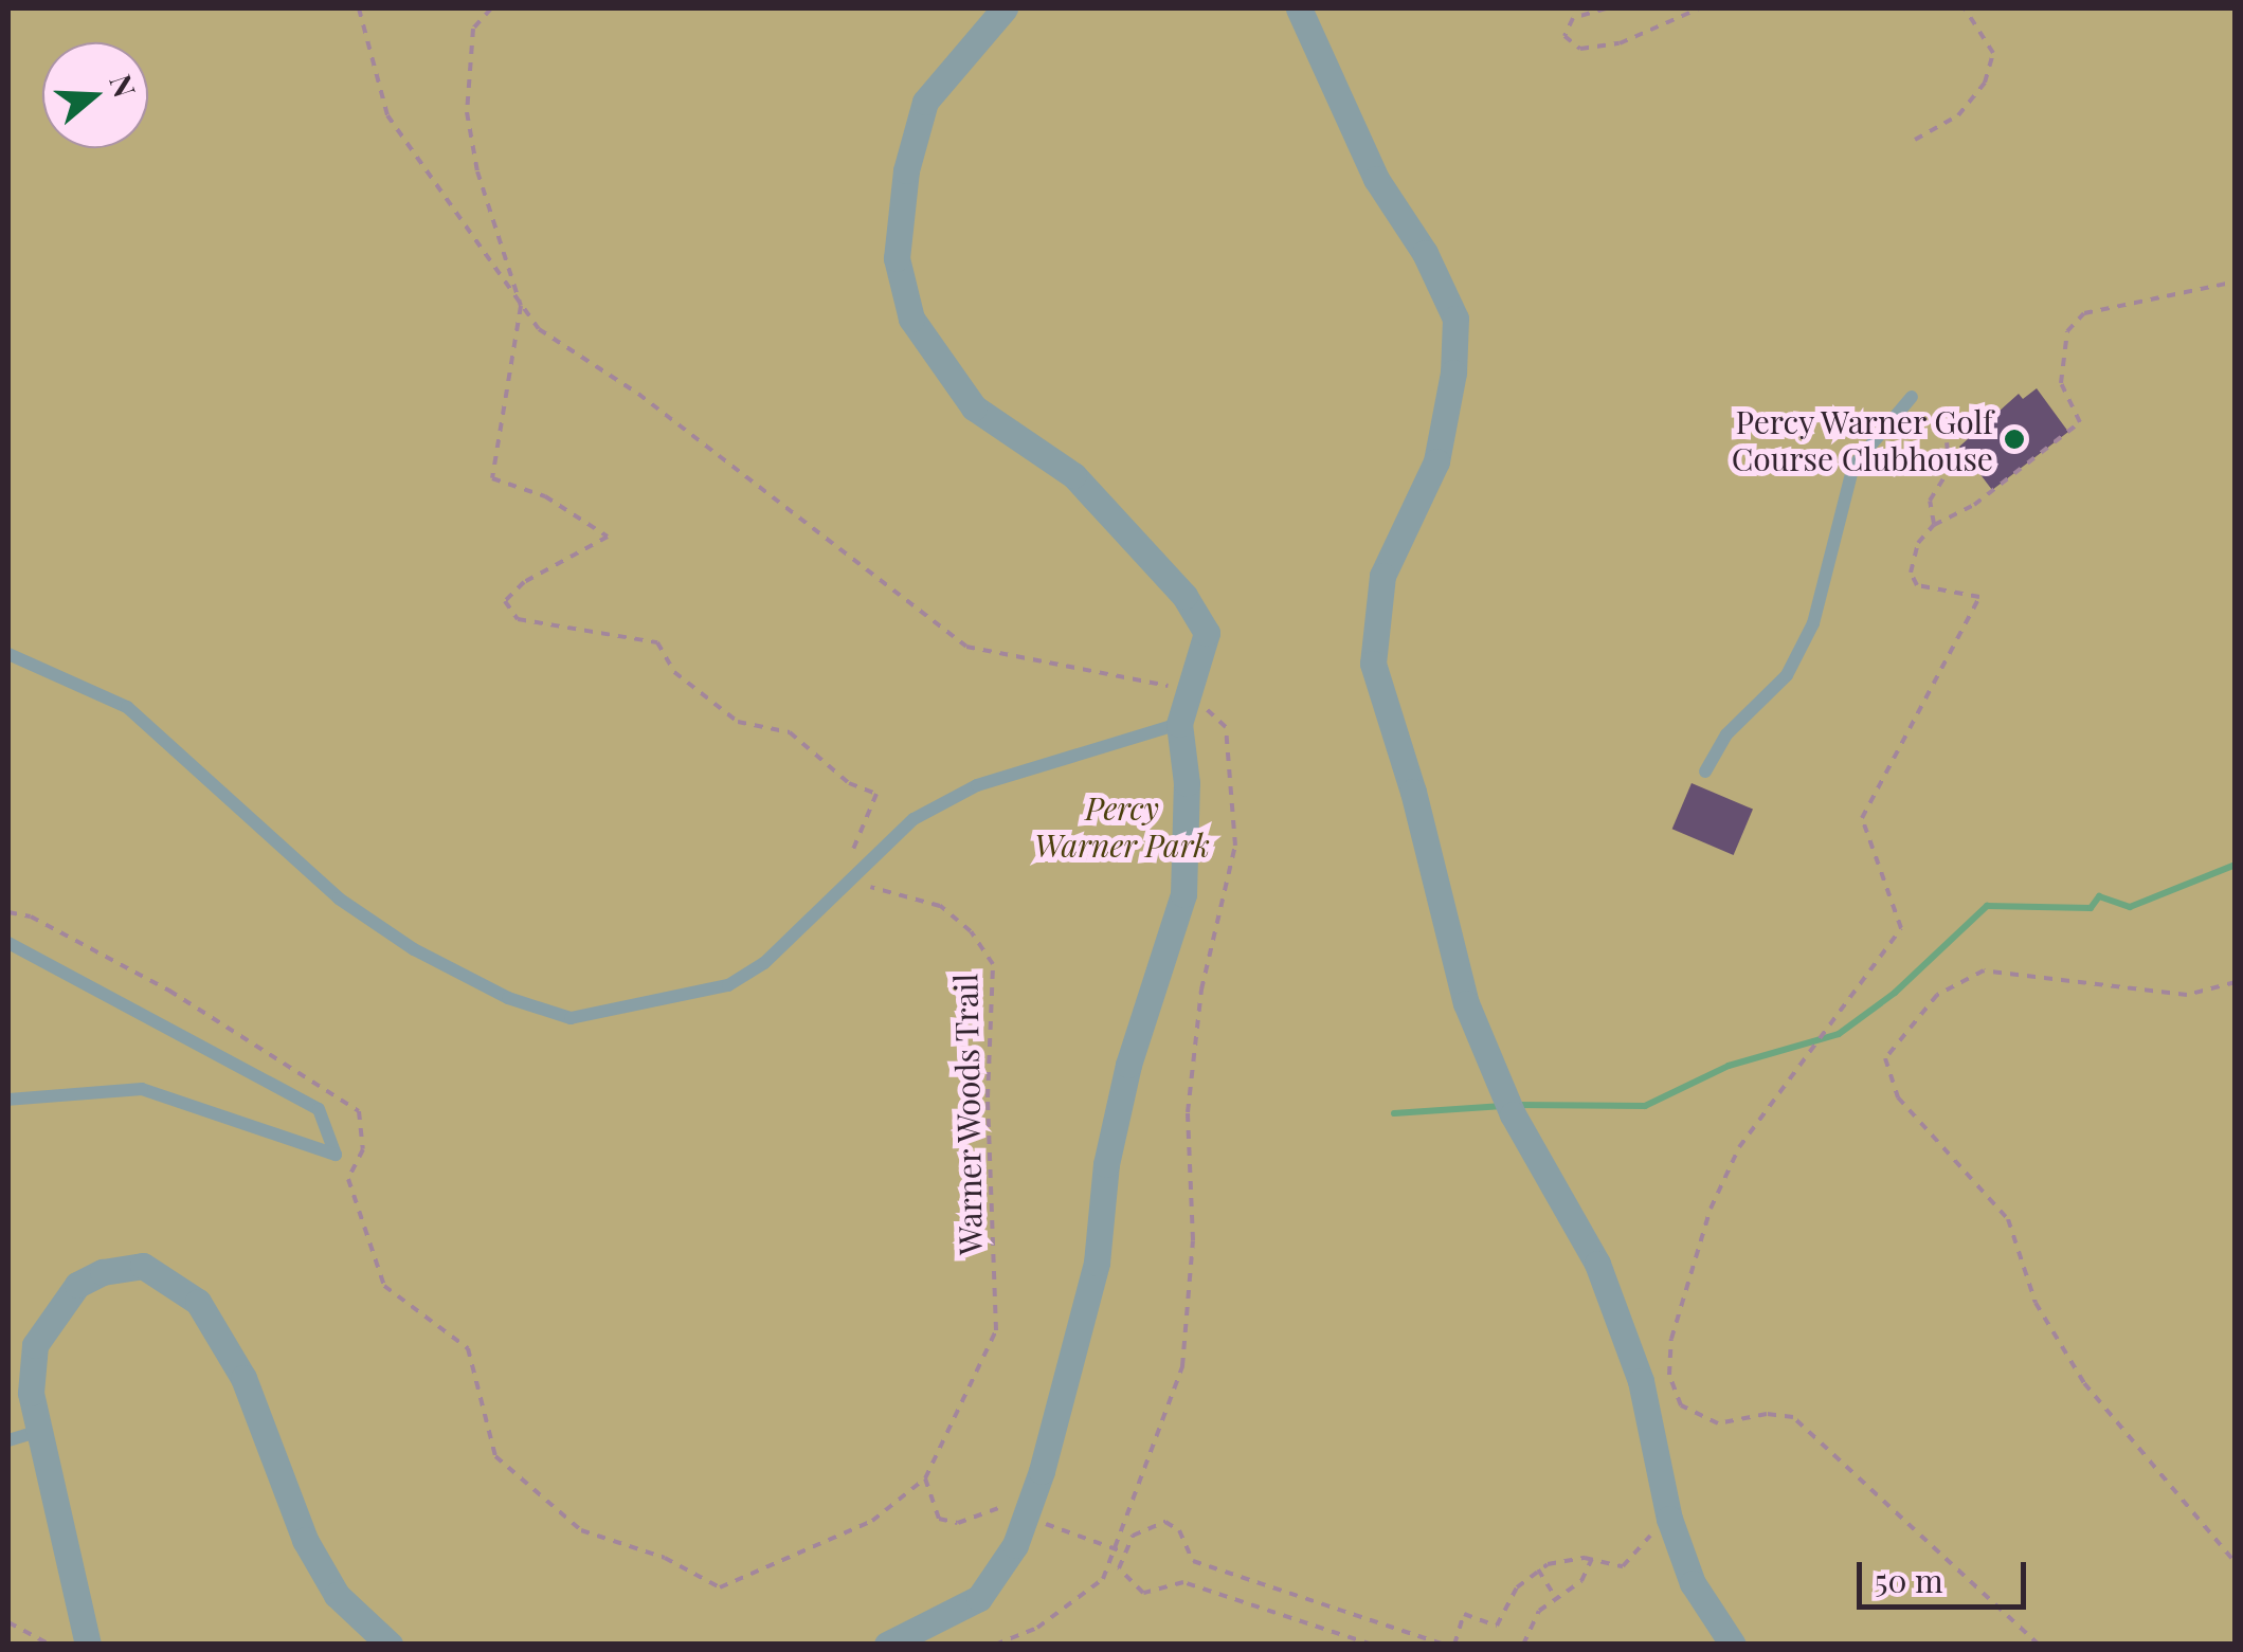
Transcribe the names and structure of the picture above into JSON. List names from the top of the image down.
{
  "streets": {
    "path": ["Warner Woods Trail"]
  },
  "parks": ["Percy Warner Park"],
  "places": ["Percy Warner Golf Course Clubhouse"],
  "scale_bar": "50 m",
  "north": "right"
}
